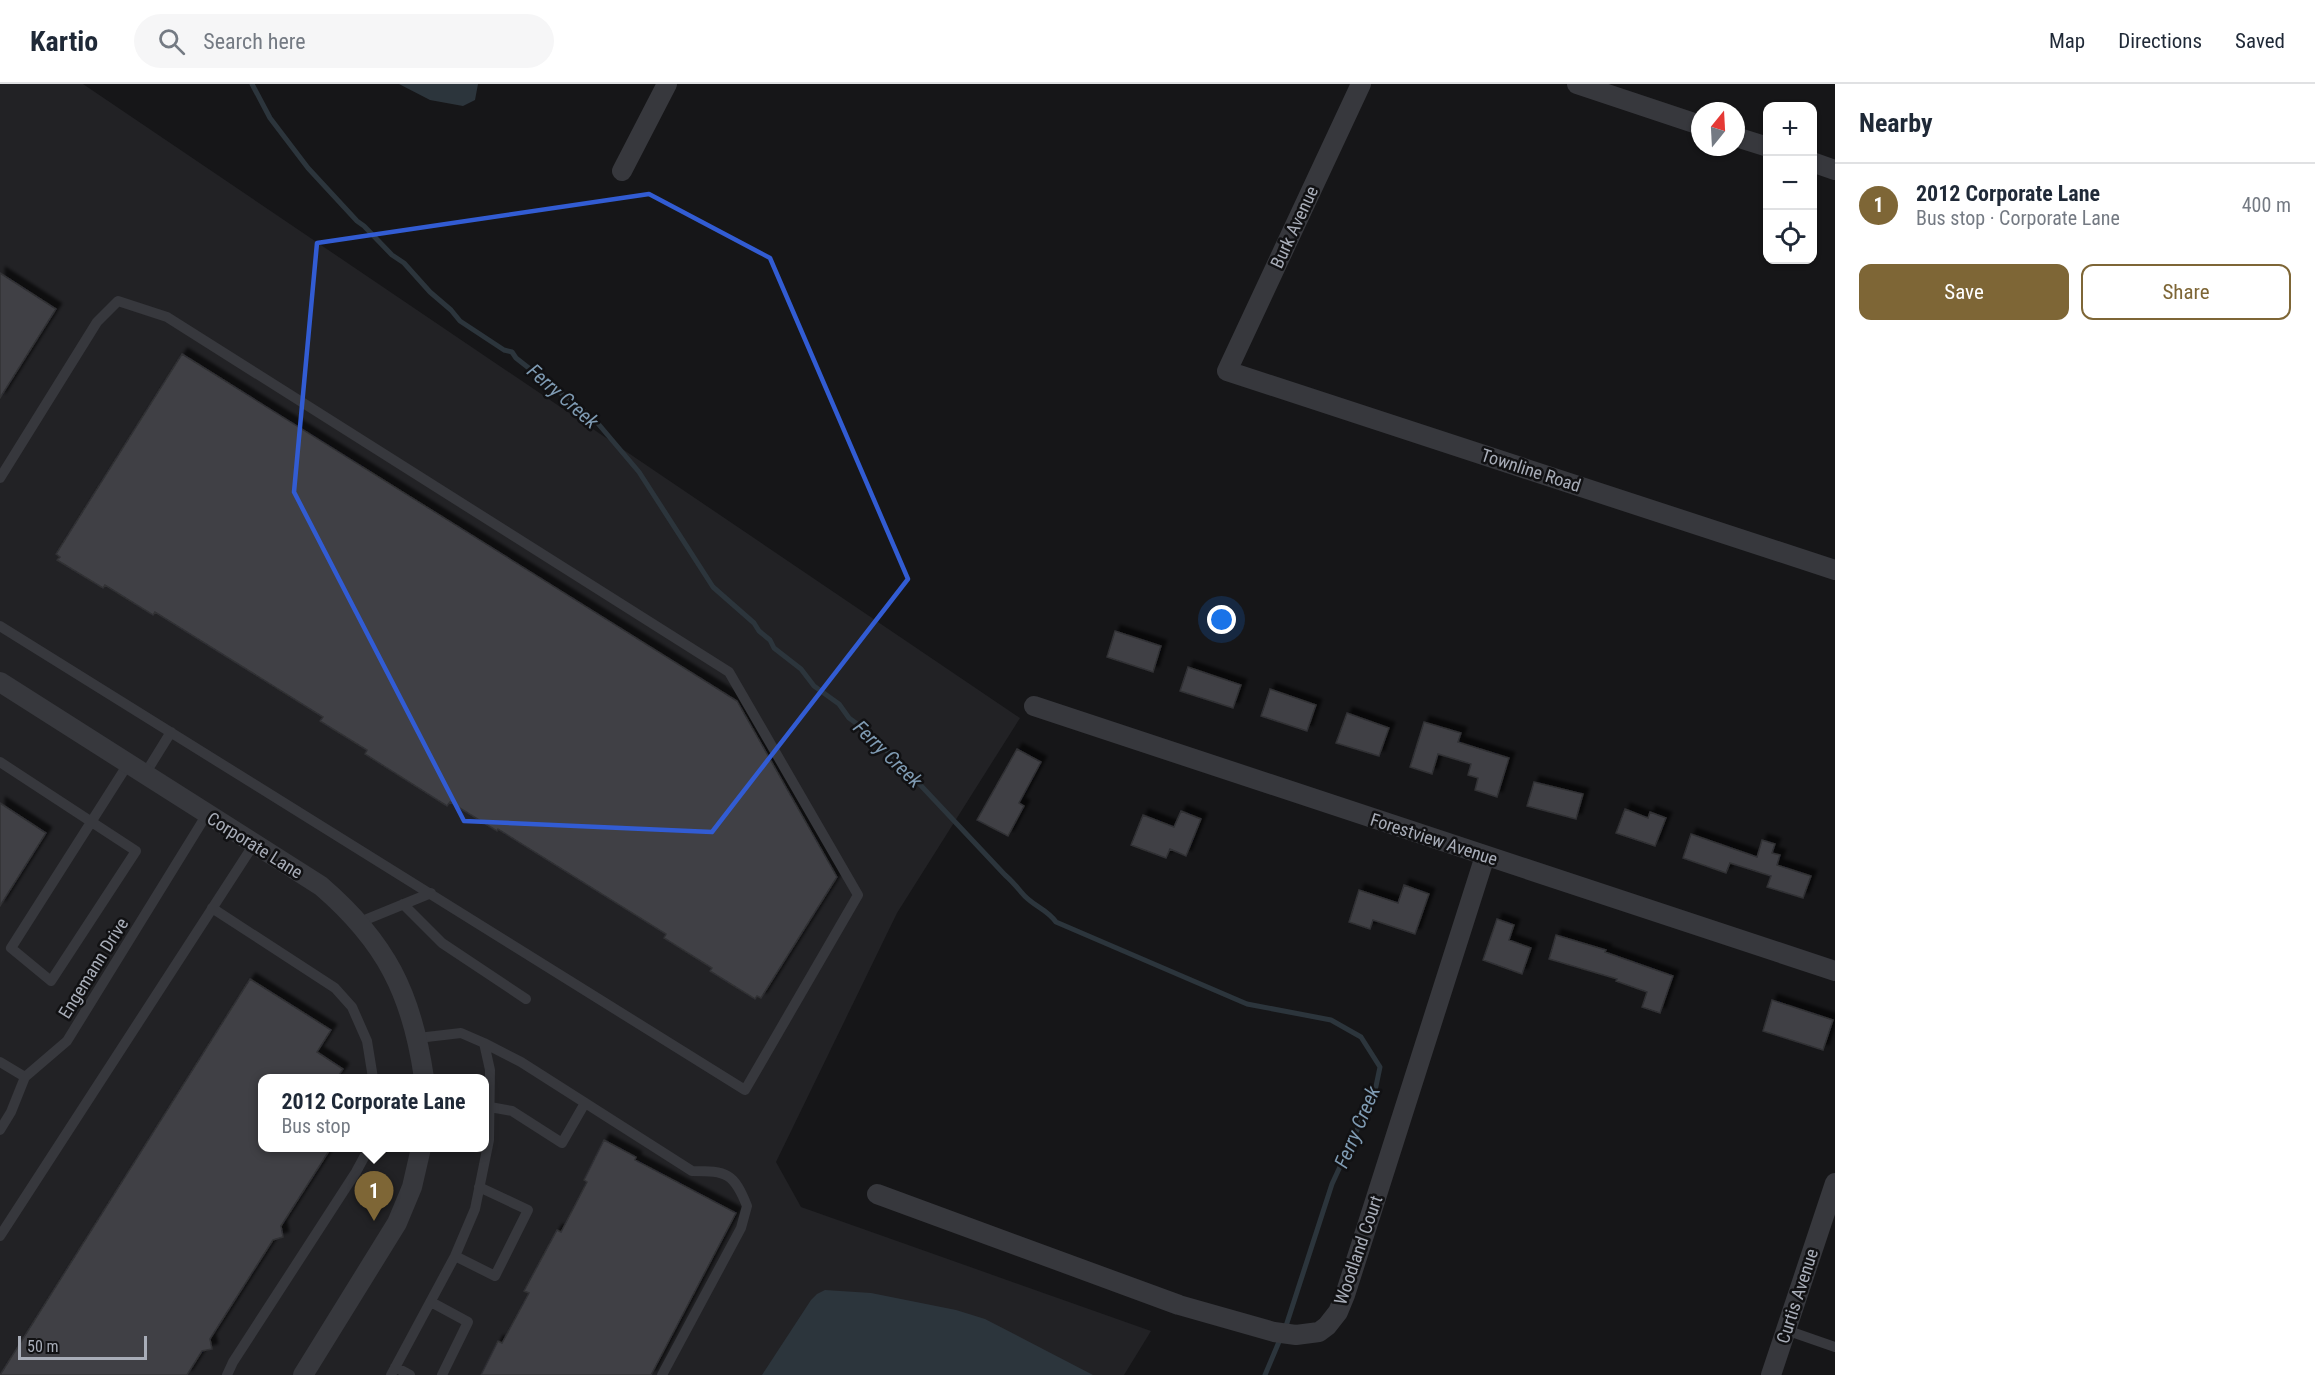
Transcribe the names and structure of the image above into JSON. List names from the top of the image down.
{
  "streets": {
    "street": [
      "Burk Avenue",
      "Townline Road",
      "Forestview Avenue",
      "Corporate Lane",
      "Woodland Court",
      "Curtis Avenue"
    ],
    "lane": ["Engemann Drive"]
  },
  "crossings": [
    ["Burk Avenue", "Townline Road"],
    ["Forestview Avenue", "Woodland Court"],
    ["Corporate Lane", "Engemann Drive"]
  ],
  "water": ["Ferry Creek"],
  "scale_bar": "50 m",
  "north": "top",
  "page": {
    "header": "Kartio",
    "search": "Search here",
    "nav": ["Map", "Directions", "Saved"],
    "heading": "Nearby",
    "map_buttons": ["+", "−"],
    "list": [
      {
        "mark": "1",
        "name": "2012 Corporate Lane",
        "note": "Bus stop · Corporate Lane",
        "value": "400 m"
      }
    ],
    "buttons": ["Save", "Share"],
    "popup": ["2012 Corporate Lane", "Bus stop"],
    "pins": "1",
    "scale": "50 m"
  }
}
